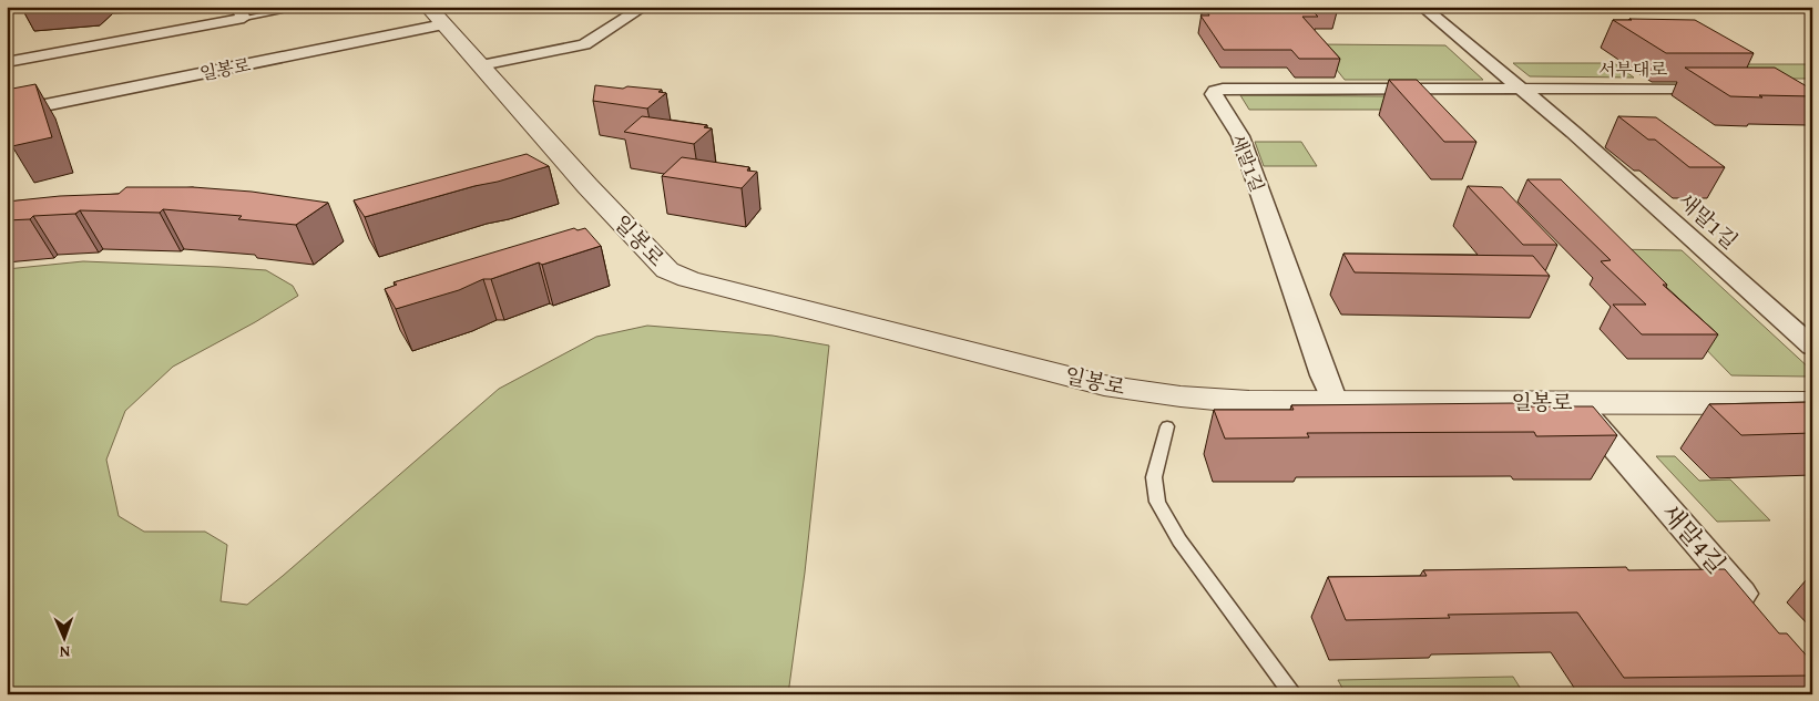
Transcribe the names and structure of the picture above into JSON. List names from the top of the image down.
{
  "streets": {
    "street": [
      "일봉로",
      "서부대로",
      "새말1길",
      "새말4길"
    ]
  },
  "crossings": [
    ["일봉로", "새말1길"],
    ["일봉로", "새말4길"],
    ["서부대로", "새말1길"]
  ],
  "north": "bottom"
}
